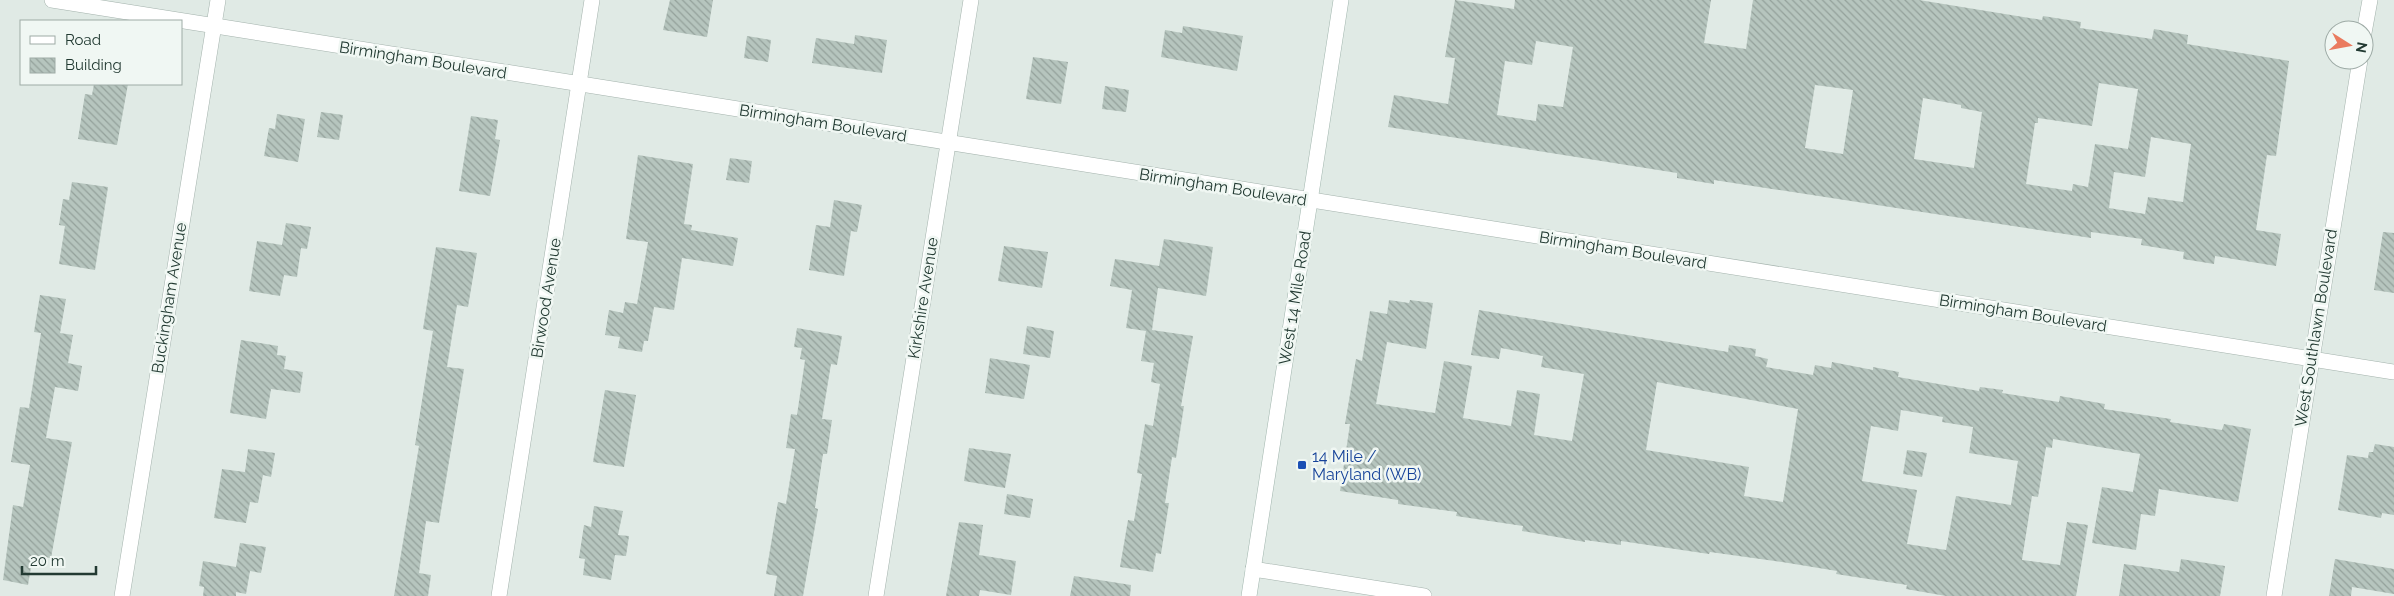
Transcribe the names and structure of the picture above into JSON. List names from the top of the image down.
{
  "streets": {
    "street": [
      "Birmingham Boulevard",
      "Buckingham Avenue",
      "Birwood Avenue",
      "Kirkshire Avenue",
      "West 14 Mile Road",
      "West Southlawn Boulevard"
    ]
  },
  "crossings": [
    ["Birmingham Boulevard", "Buckingham Avenue"],
    ["Birmingham Boulevard", "Birwood Avenue"],
    ["Birmingham Boulevard", "Kirkshire Avenue"],
    ["Birmingham Boulevard", "West 14 Mile Road"],
    ["Birmingham Boulevard", "West Southlawn Boulevard"]
  ],
  "places": {
    "transit": ["14 Mile / Maryland (WB)"]
  },
  "legend": ["Road", "Building"],
  "scale_bar": "20 m",
  "north": "right"
}
